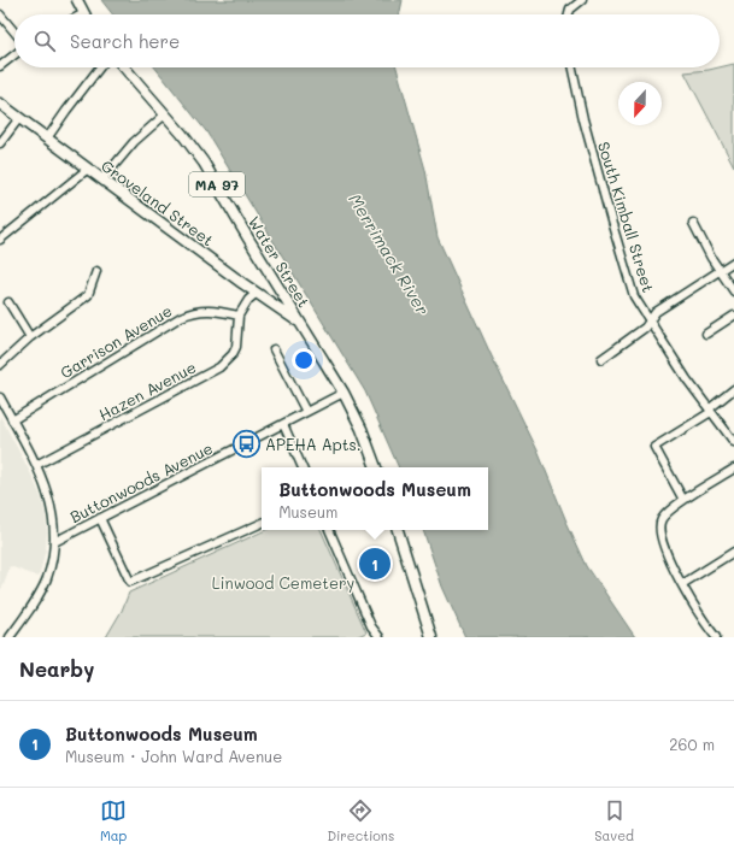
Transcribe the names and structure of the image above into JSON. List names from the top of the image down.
{
  "streets": {
    "main road": ["MA 97", "Groveland Street", "Water Street"],
    "street": [
      "South Kimball Street",
      "Garrison Avenue",
      "Hazen Avenue",
      "Buttonwoods Avenue"
    ]
  },
  "crossings": [
    ["Groveland Street", "Water Street"],
    ["Water Street", "Buttonwoods Avenue"],
    ["Garrison Avenue", "Hazen Avenue"]
  ],
  "water": ["Merrimack River"],
  "parks": ["Linwood Cemetery"],
  "places": {
    "bus stop": ["APEHA Apts."]
  },
  "north": "bottom",
  "page": {
    "search": "Search here",
    "popup": ["Buttonwoods Museum", "Museum"],
    "pins": "1",
    "heading": "Nearby",
    "list": [
      {
        "mark": "1",
        "name": "Buttonwoods Museum",
        "note": "Museum · John Ward Avenue",
        "value": "260 m"
      }
    ],
    "nav": ["Map", "Directions", "Saved"]
  }
}
